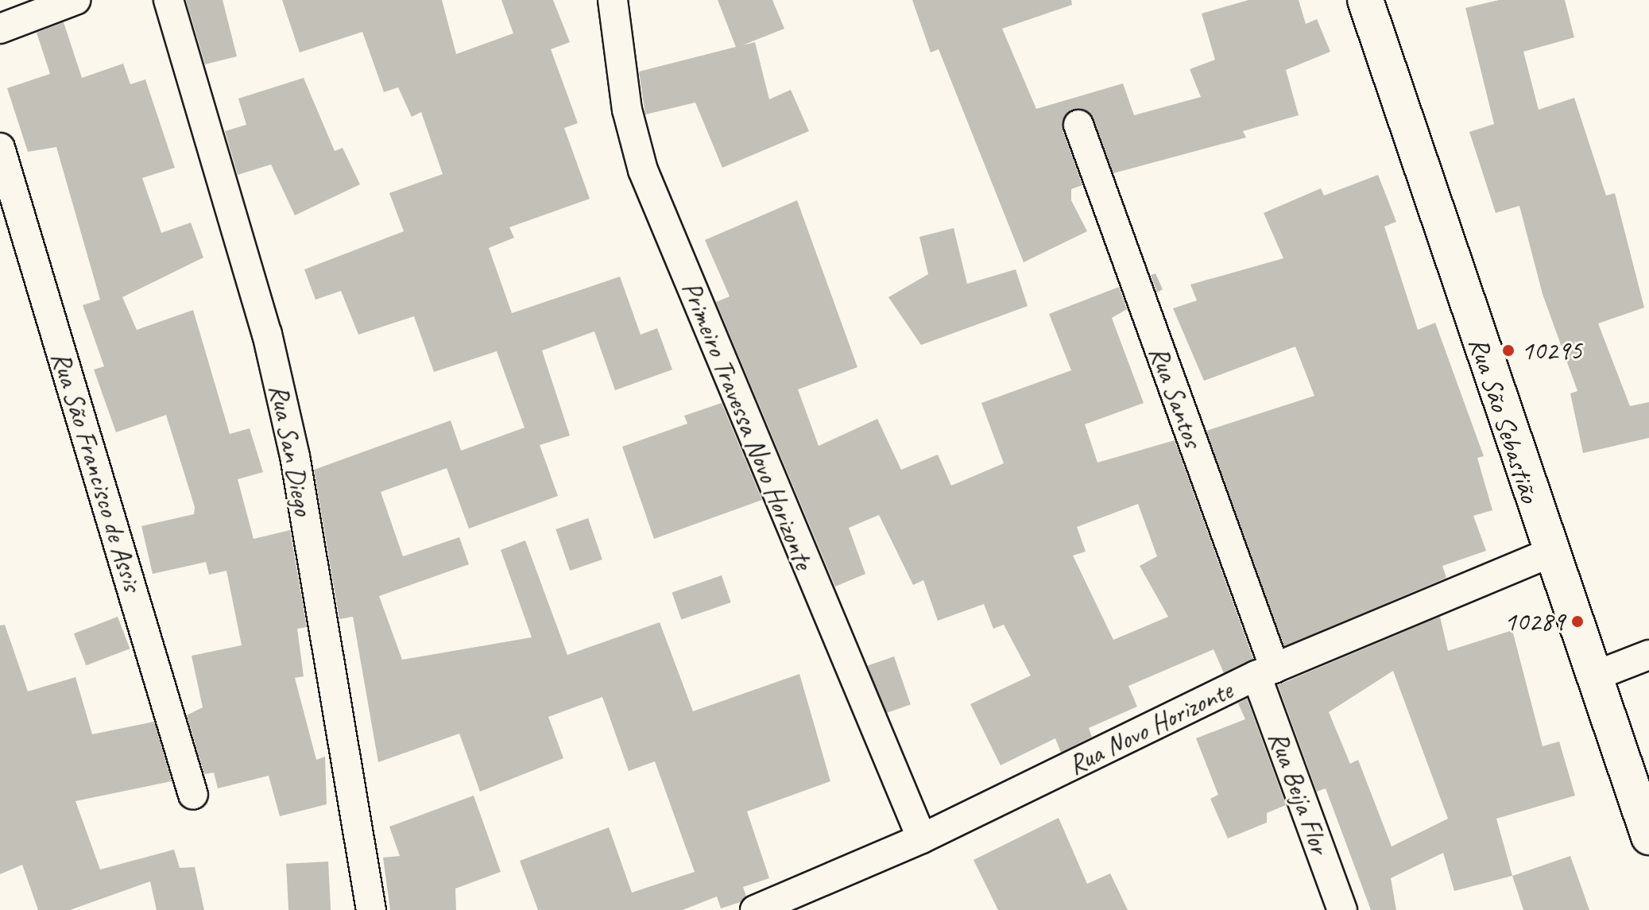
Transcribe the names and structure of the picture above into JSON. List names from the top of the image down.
{
  "streets": {
    "street": [
      "Rua Santos",
      "Rua São Sebastião",
      "Primeiro Travessa Novo Horizonte",
      "Rua San Diego",
      "Rua São Francisco de Assis",
      "Rua Novo Horizonte",
      "Rua Beija Flor"
    ]
  },
  "crossings": [
    ["Rua Santos", "Rua Novo Horizonte"],
    ["Rua Santos", "Rua Beija Flor"],
    ["Rua São Sebastião", "Rua Novo Horizonte"],
    ["Primeiro Travessa Novo Horizonte", "Rua Novo Horizonte"],
    ["Rua Novo Horizonte", "Rua Beija Flor"]
  ],
  "places": ["10295", "10289"]
}
